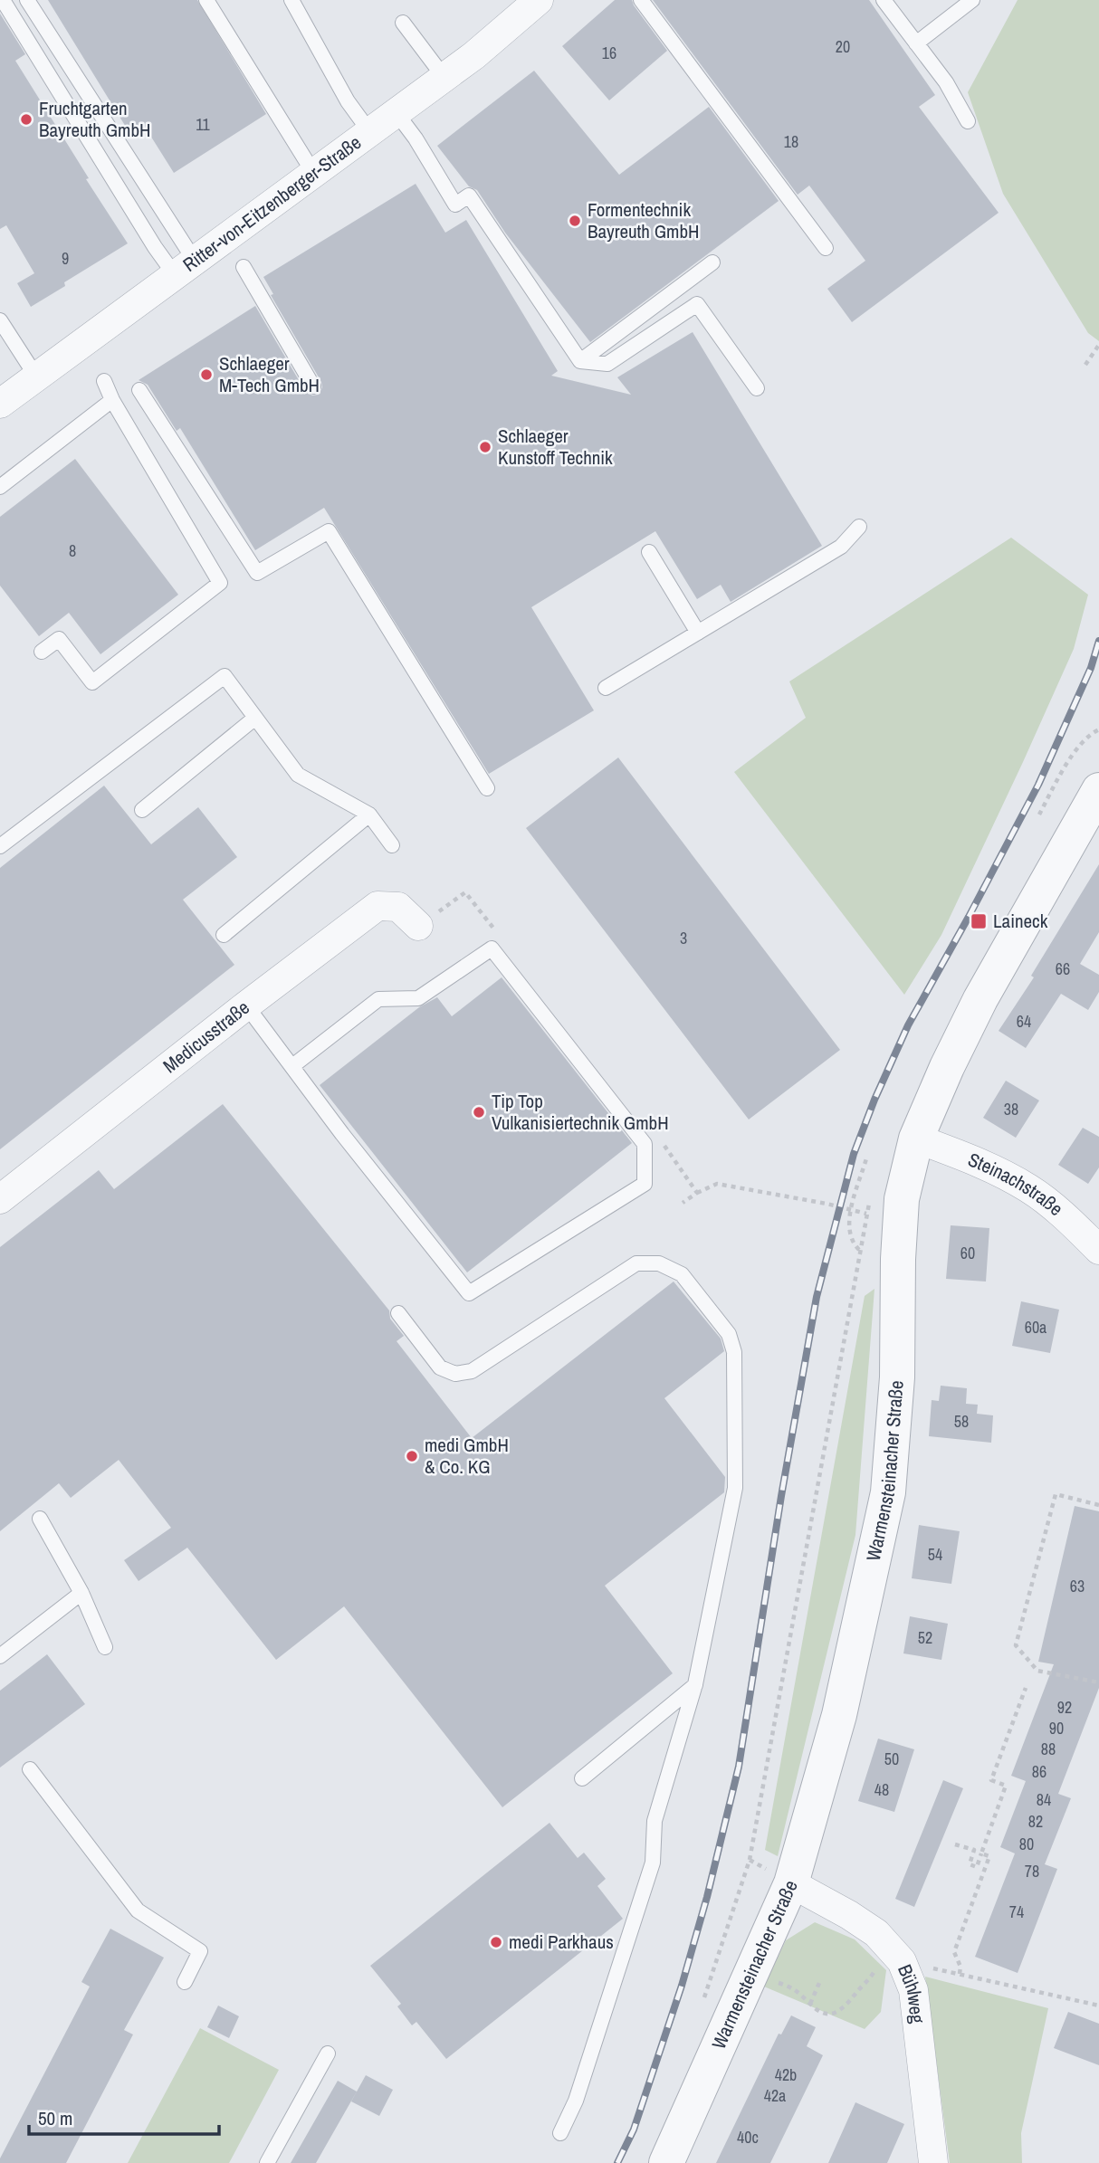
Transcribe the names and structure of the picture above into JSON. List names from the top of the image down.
{
  "streets": {
    "street": [
      "Ritter-von-Eitzenberger-Straße",
      "Medicusstraße",
      "Steinachstraße",
      "Warmensteinacher Straße",
      "Bühlweg"
    ]
  },
  "crossings": [
    ["Steinachstraße", "Warmensteinacher Straße"],
    ["Warmensteinacher Straße", "Bühlweg"]
  ],
  "places": {
    "other": [
      "Fruchtgarten Bayreuth GmbH",
      "Formentechnik Bayreuth GmbH",
      "Schlaeger M-Tech GmbH",
      "Schlaeger Kunstoff Technik",
      "Tip Top Vulkanisiertechnik GmbH",
      "medi GmbH & Co. KG",
      "medi Parkhaus"
    ],
    "transit": ["Laineck"]
  },
  "house_numbers": [
    "20",
    "16",
    "11",
    "18",
    "9",
    "8",
    "3",
    "66",
    "64",
    "38",
    "60",
    "60a",
    "58",
    "54",
    "63",
    "52",
    "92",
    "90",
    "88",
    "50",
    "86",
    "48",
    "84",
    "82",
    "80",
    "78",
    "74",
    "42b",
    "42a",
    "40c"
  ],
  "scale_bar": "50 m"
}
